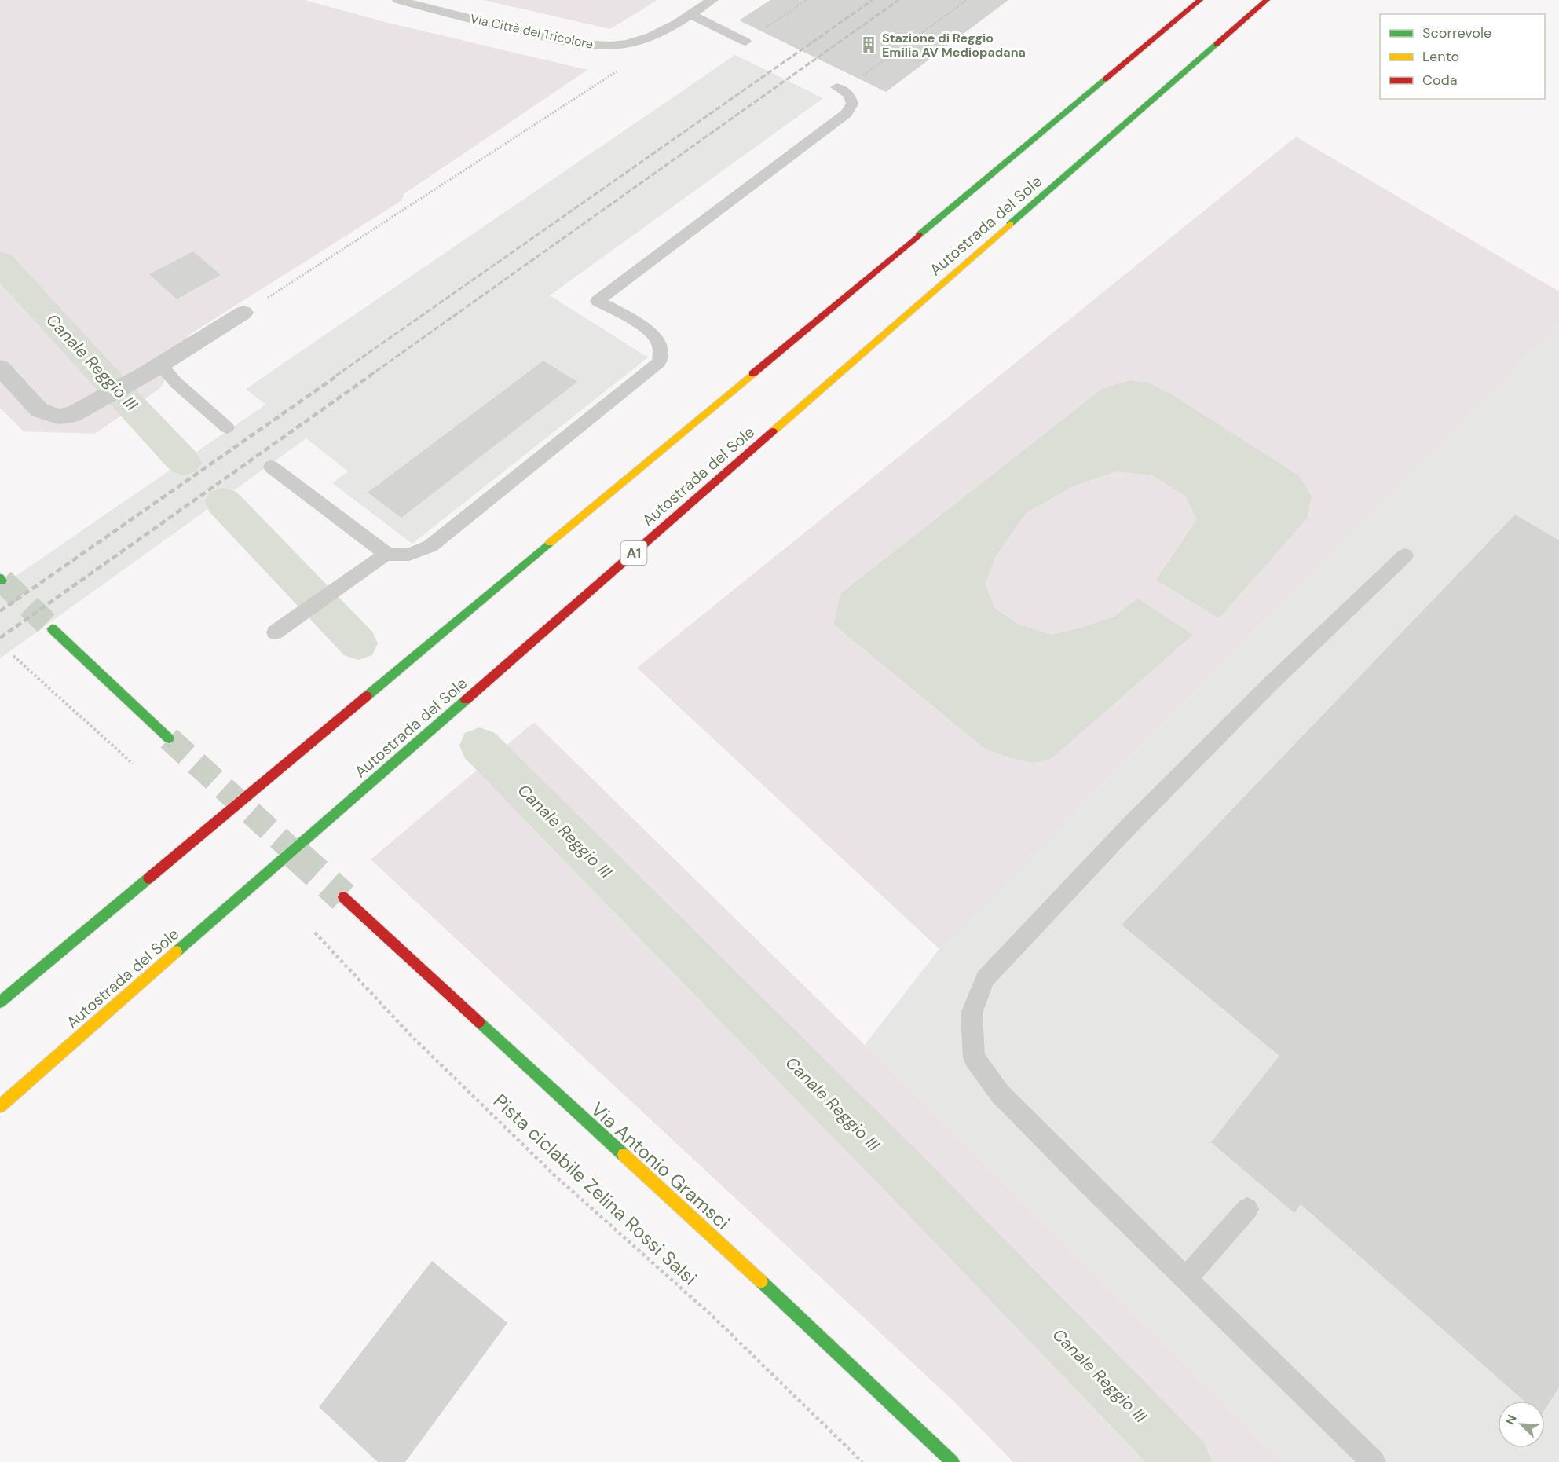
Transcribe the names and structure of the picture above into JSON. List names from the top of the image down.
{
  "streets": {
    "main road": ["Autostrada del Sole", "A1", "Via Antonio Gramsci"],
    "lane": ["Via Città del Tricolore"],
    "path": ["Pista ciclabile Zelina Rossi Salsi"]
  },
  "water": ["Canale Reggio III"],
  "places": {
    "building": ["Stazione di Reggio Emilia AV Mediopadana"]
  },
  "legend": ["Scorrevole", "Lento", "Coda"],
  "north": "top left"
}
